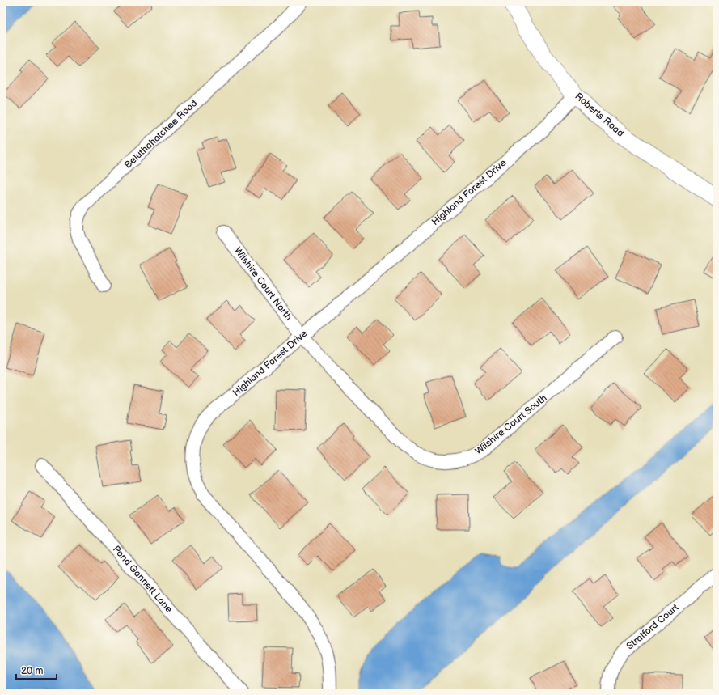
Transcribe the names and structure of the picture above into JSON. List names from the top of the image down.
{
  "streets": {
    "main road": ["Roberts Road"],
    "street": [
      "Beluthahatchee Road",
      "Highland Forest Drive",
      "Wilshire Court North",
      "Wilshire Court South",
      "Pond Gannett Lane",
      "Stratford Court"
    ]
  },
  "crossings": [
    ["Roberts Road", "Highland Forest Drive"],
    ["Highland Forest Drive", "Wilshire Court North"],
    ["Highland Forest Drive", "Wilshire Court South"],
    ["Wilshire Court North", "Wilshire Court South"]
  ],
  "scale_bar": "20 m"
}
